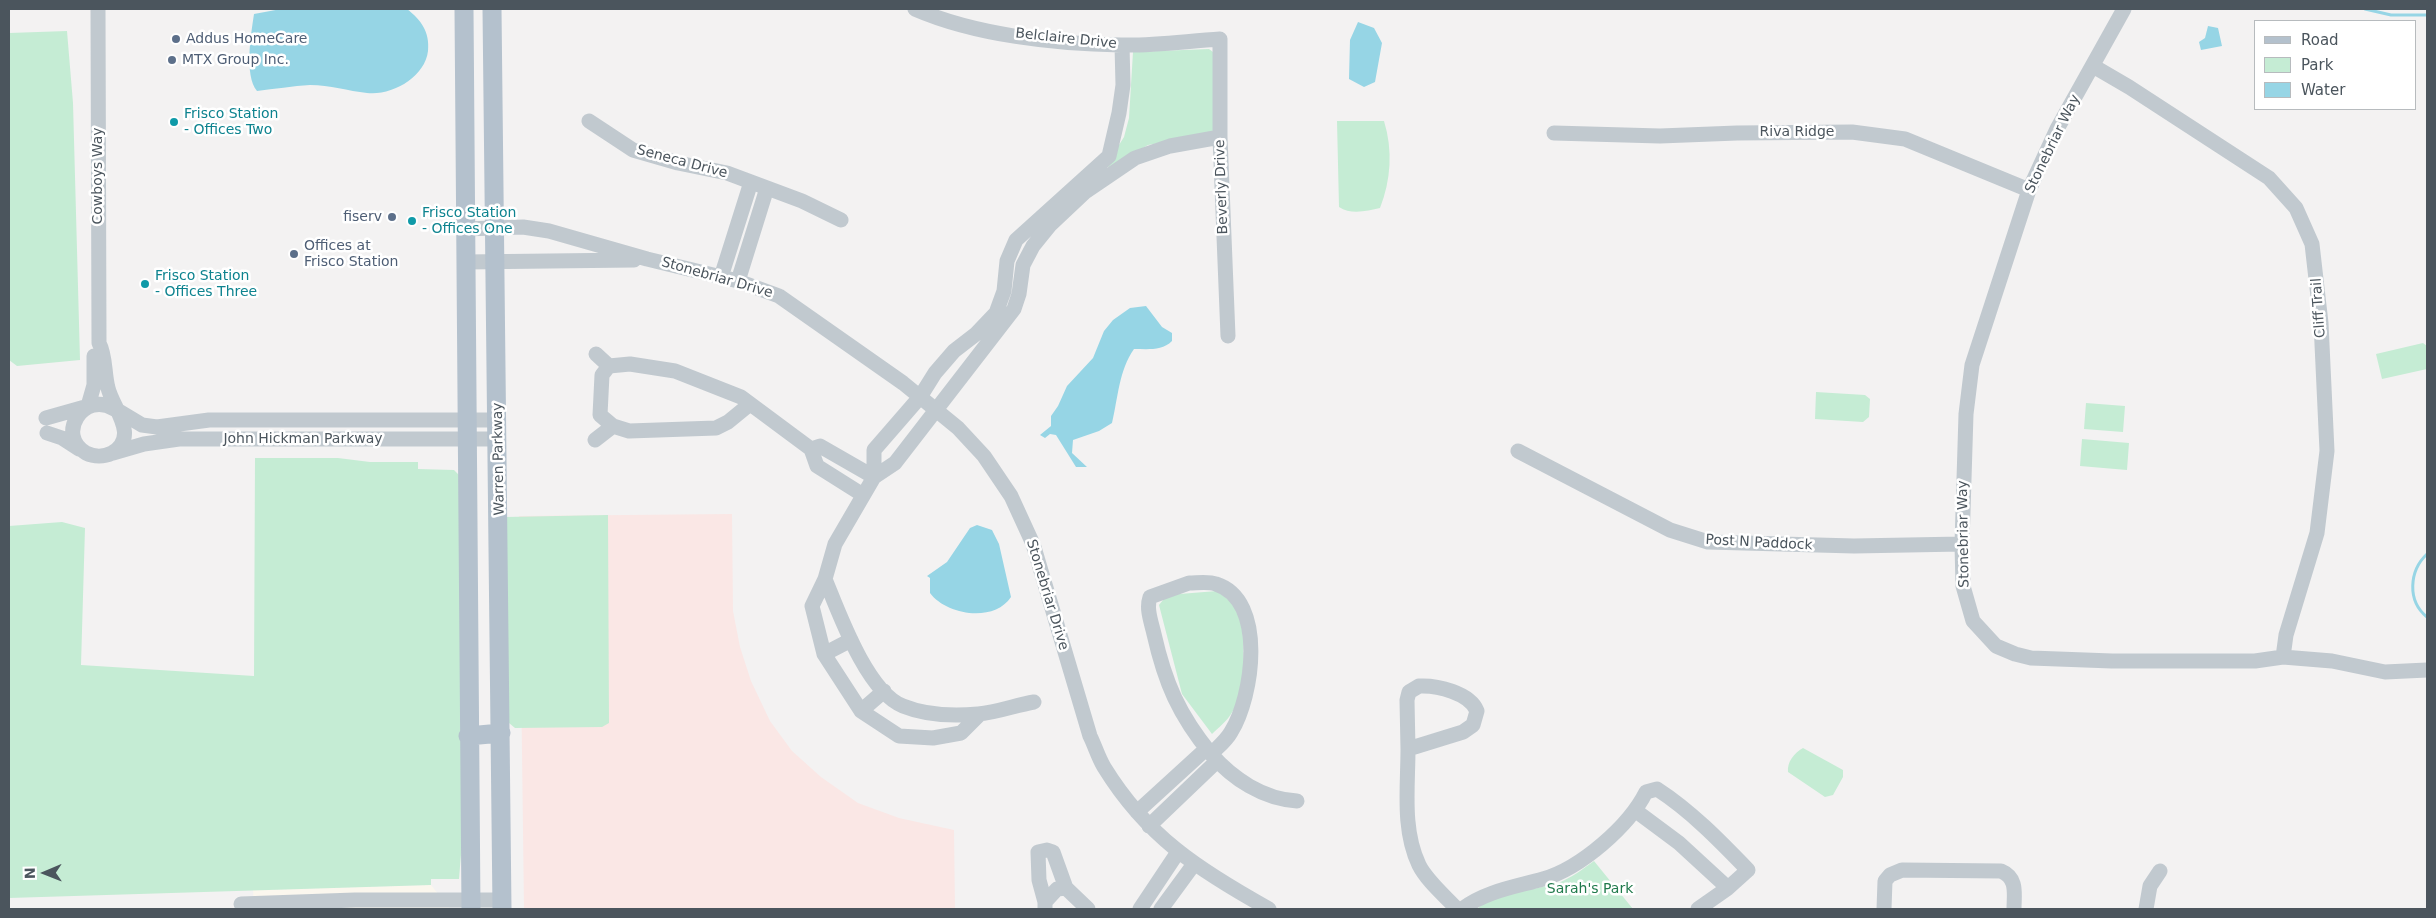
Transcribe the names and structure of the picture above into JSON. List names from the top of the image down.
{
  "streets": {
    "main road": ["Warren Parkway"],
    "street": [
      "Belclaire Drive",
      "Riva Ridge",
      "Stonebriar Way",
      "Seneca Drive",
      "Cowboys Way",
      "Beverly Drive",
      "Stonebriar Drive",
      "Cliff Trail",
      "John Hickman Parkway",
      "Post N Paddock"
    ]
  },
  "crossings": [
    ["Belclaire Drive", "Beverly Drive"],
    ["Riva Ridge", "Stonebriar Way"],
    ["Stonebriar Way", "Cliff Trail"],
    ["Stonebriar Way", "Post N Paddock"],
    ["Cowboys Way", "John Hickman Parkway"],
    ["Stonebriar Drive", "Warren Parkway"],
    ["John Hickman Parkway", "Warren Parkway"]
  ],
  "parks": ["Sarah's Park"],
  "places": [
    "Addus HomeCare",
    "MTX Group Inc.",
    "Frisco Station - Offices Two",
    "fiserv",
    "Frisco Station - Offices One",
    "Offices at Frisco Station",
    "Frisco Station - Offices Three"
  ],
  "legend": ["Road", "Park", "Water"],
  "north": "left"
}
